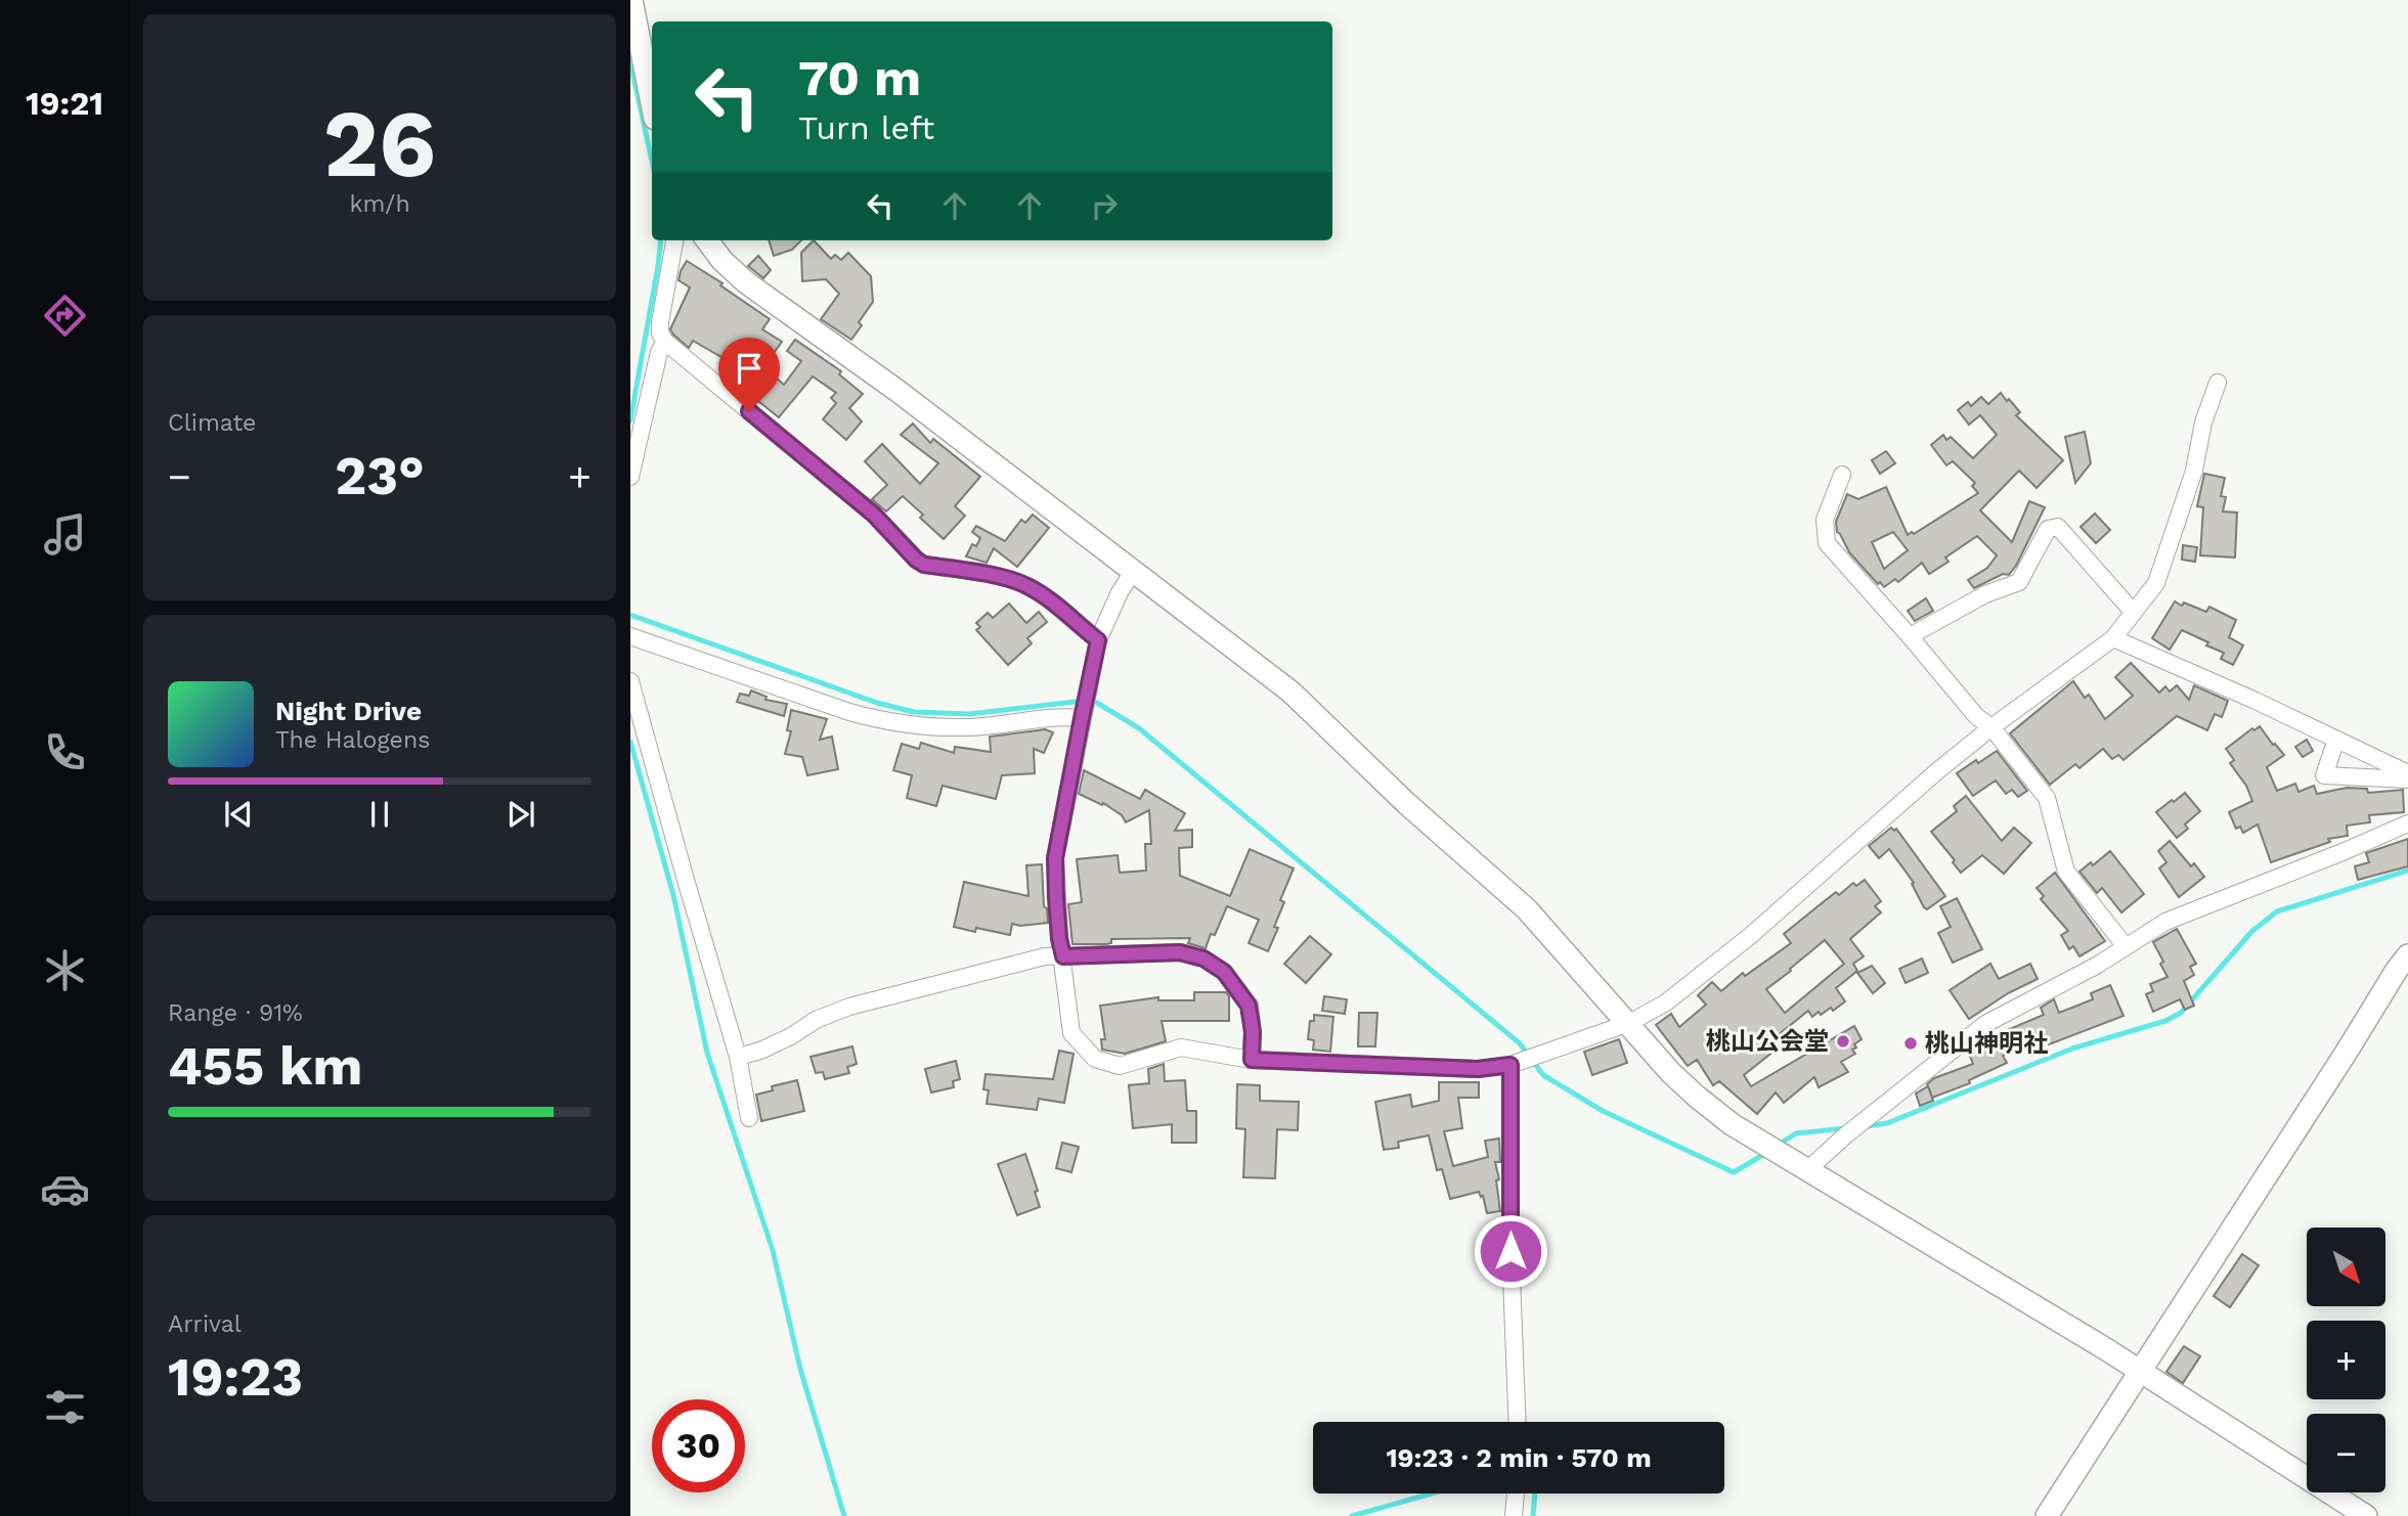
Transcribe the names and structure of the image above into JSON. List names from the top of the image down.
{
  "places": ["桃山公会堂", "桃山神明社"],
  "north": "bottom right",
  "page": {
    "tabs": "19:21",
    "tile": [
      ["26", "km/h"],
      "Climate",
      ["Range · 91%", "455 km"],
      ["Arrival", "19:23"]
    ],
    "turn": ["70 m", "Turn left"],
    "heat": ["−", "23°", "+"],
    "song": ["Night Drive", "The Halogens"],
    "map_buttons": ["+", "−"],
    "limit": "30",
    "trip": "19:23 · 2 min · 570 m"
  }
}
